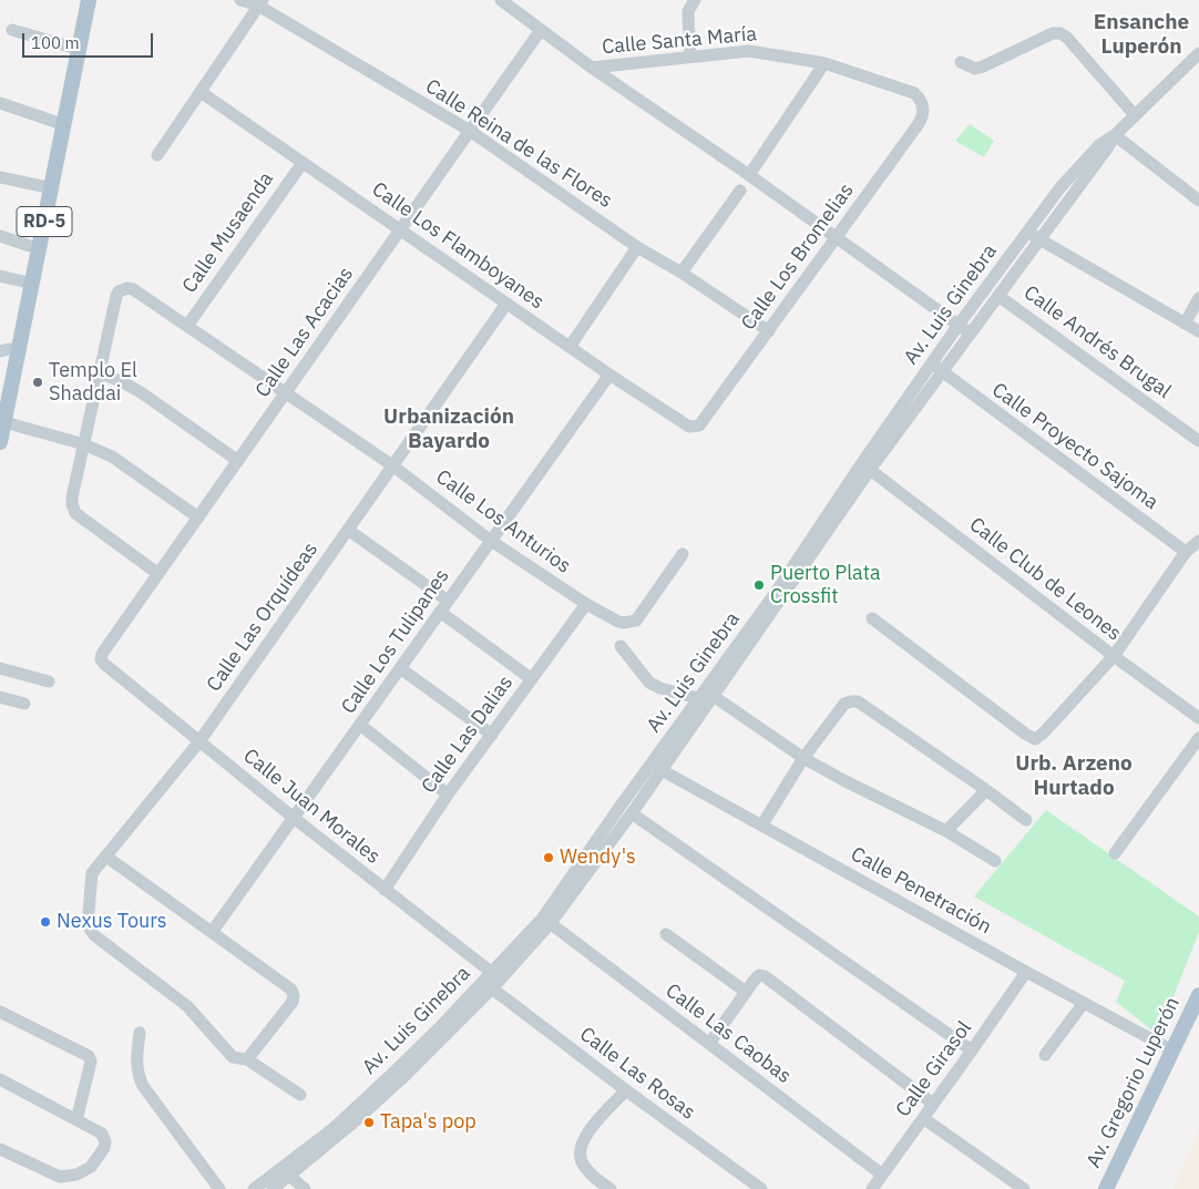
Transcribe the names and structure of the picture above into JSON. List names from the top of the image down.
{
  "streets": {
    "main road": ["RD-5", "Av. Gregorio Luperón"],
    "street": [
      "Calle Santa María",
      "Calle Reina de las Flores",
      "Calle Musaenda",
      "Calle Los Flamboyanes",
      "Calle Los Bromelias",
      "Av. Luis Ginebra",
      "Calle Las Acacias",
      "Calle Andrés Brugal",
      "Calle Proyecto Sajoma",
      "Calle Los Anturios",
      "Calle Club de Leones",
      "Calle Las Orquídeas",
      "Calle Los Tulipanes",
      "Calle Las Dalias",
      "Calle Juan Morales",
      "Calle Penetración",
      "Calle Las Caobas",
      "Calle Girasol",
      "Calle Las Rosas"
    ]
  },
  "crossings": [
    ["Calle Santa María", "Calle Los Bromelias"],
    ["Calle Reina de las Flores", "Calle Los Bromelias"],
    ["Calle Reina de las Flores", "Calle Las Acacias"],
    ["Calle Musaenda", "Calle Los Flamboyanes"],
    ["Calle Musaenda", "Calle Los Anturios"],
    ["Calle Los Flamboyanes", "Calle Los Bromelias"],
    ["Calle Los Flamboyanes", "Calle Las Acacias"],
    ["Calle Los Flamboyanes", "Calle Las Orquídeas"],
    ["Calle Los Flamboyanes", "Calle Los Tulipanes"],
    ["Av. Luis Ginebra", "Calle Andrés Brugal"],
    ["Av. Luis Ginebra", "Calle Proyecto Sajoma"],
    ["Av. Luis Ginebra", "Calle Club de Leones"],
    ["Av. Luis Ginebra", "Calle Juan Morales"],
    ["Av. Luis Ginebra", "Calle Penetración"],
    ["Av. Luis Ginebra", "Calle Las Caobas"],
    ["Av. Luis Ginebra", "Calle Las Rosas"],
    ["Calle Las Acacias", "Calle Los Anturios"],
    ["Calle Las Acacias", "Calle Juan Morales"],
    ["Calle Los Anturios", "Calle Las Orquídeas"],
    ["Calle Los Anturios", "Calle Los Tulipanes"],
    ["Calle Los Anturios", "Calle Las Dalias"],
    ["Calle Las Orquídeas", "Calle Juan Morales"],
    ["Calle Los Tulipanes", "Calle Juan Morales"],
    ["Calle Las Dalias", "Calle Juan Morales"],
    ["Calle Juan Morales", "Calle Las Rosas"],
    ["Calle Penetración", "Calle Girasol"],
    ["Calle Penetración", "Av. Gregorio Luperón"],
    ["Calle Las Caobas", "Calle Girasol"]
  ],
  "districts": ["Ensanche Luperón", "Urbanización Bayardo", "Urb. Arzeno Hurtado"],
  "places": [
    "Templo El Shaddai",
    "Puerto Plata Crossfit",
    "Wendy's",
    "Nexus Tours",
    "Tapa's pop"
  ],
  "scale_bar": "100 m"
}
